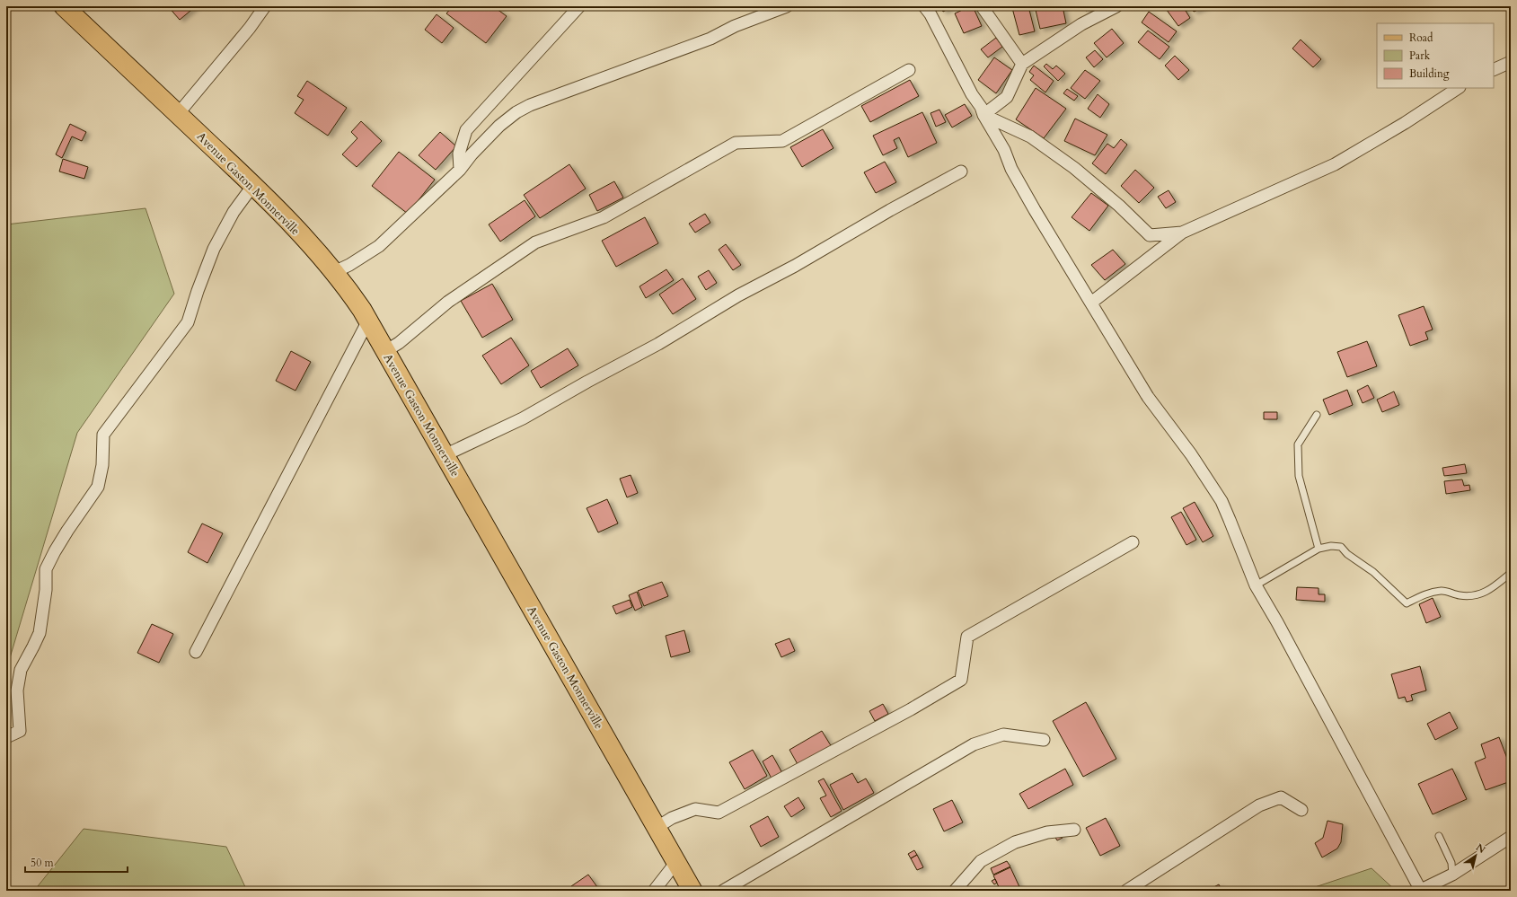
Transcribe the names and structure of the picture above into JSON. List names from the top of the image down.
{
  "streets": {
    "main road": ["Avenue Gaston Monnerville"]
  },
  "legend": ["Road", "Park", "Building"],
  "scale_bar": "50 m",
  "north": "top right"
}
